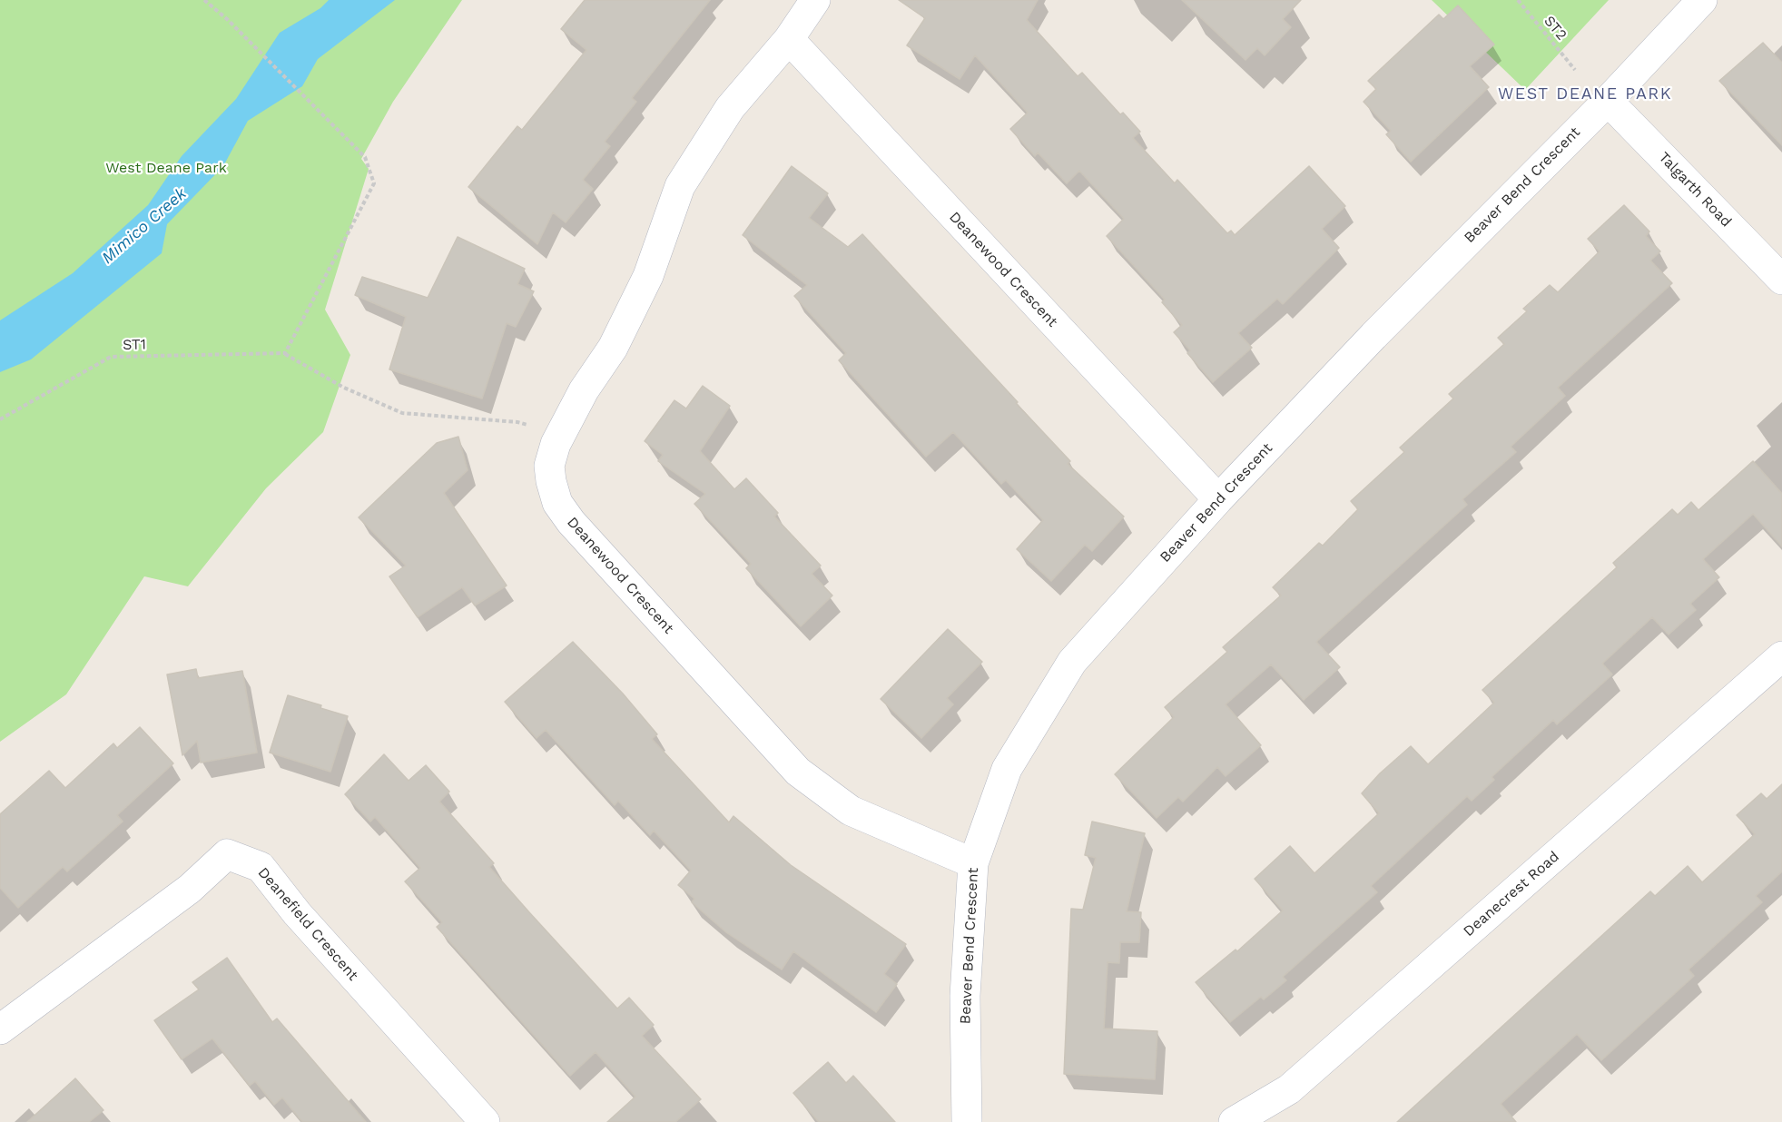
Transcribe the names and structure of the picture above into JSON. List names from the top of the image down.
{
  "streets": {
    "street": [
      "Beaver Bend Crescent",
      "Talgarth Road",
      "Deanewood Crescent",
      "Deanecrest Road",
      "Deanefield Crescent"
    ],
    "path": ["ST2", "ST1"]
  },
  "crossings": [
    ["Beaver Bend Crescent", "Talgarth Road"],
    ["Beaver Bend Crescent", "Deanewood Crescent"]
  ],
  "districts": ["WEST DEANE PARK"],
  "water": ["Mimico Creek"],
  "parks": ["West Deane Park"]
}
